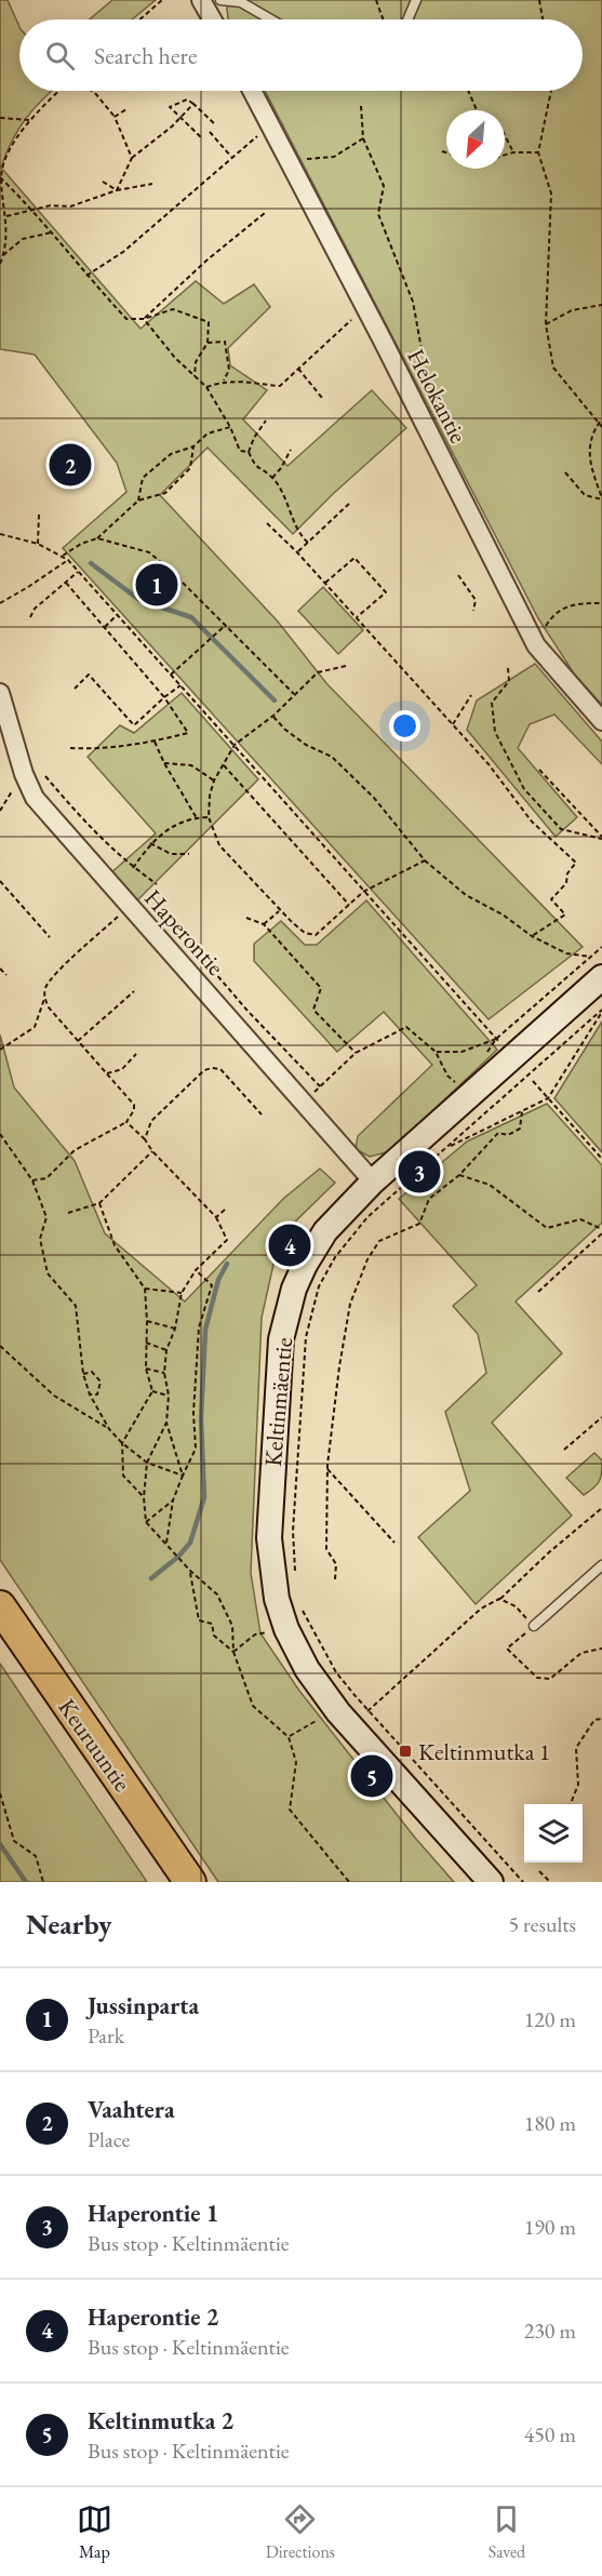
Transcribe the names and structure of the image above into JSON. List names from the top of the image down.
{
  "streets": {
    "highway": ["Keuruuntie"],
    "main road": ["Keltinmäentie"],
    "street": ["Helokantie", "Haperontie"]
  },
  "crossings": [
    ["Haperontie", "Keltinmäentie"]
  ],
  "places": {
    "transit": ["Keltinmutka 1"]
  },
  "north": "bottom left",
  "page": {
    "search": "Search here",
    "pins": [
      "2",
      "1",
      "3",
      "4",
      "5"
    ],
    "heading": ["Nearby", "5 results"],
    "list": [
      {
        "mark": "1",
        "name": "Jussinparta",
        "note": "Park",
        "value": "120 m"
      },
      {
        "mark": "2",
        "name": "Vaahtera",
        "note": "Place",
        "value": "180 m"
      },
      {
        "mark": "3",
        "name": "Haperontie 1",
        "note": "Bus stop · Keltinmäentie",
        "value": "190 m"
      },
      {
        "mark": "4",
        "name": "Haperontie 2",
        "note": "Bus stop · Keltinmäentie",
        "value": "230 m"
      },
      {
        "mark": "5",
        "name": "Keltinmutka 2",
        "note": "Bus stop · Keltinmäentie",
        "value": "450 m"
      }
    ],
    "nav": ["Map", "Directions", "Saved"]
  }
}
